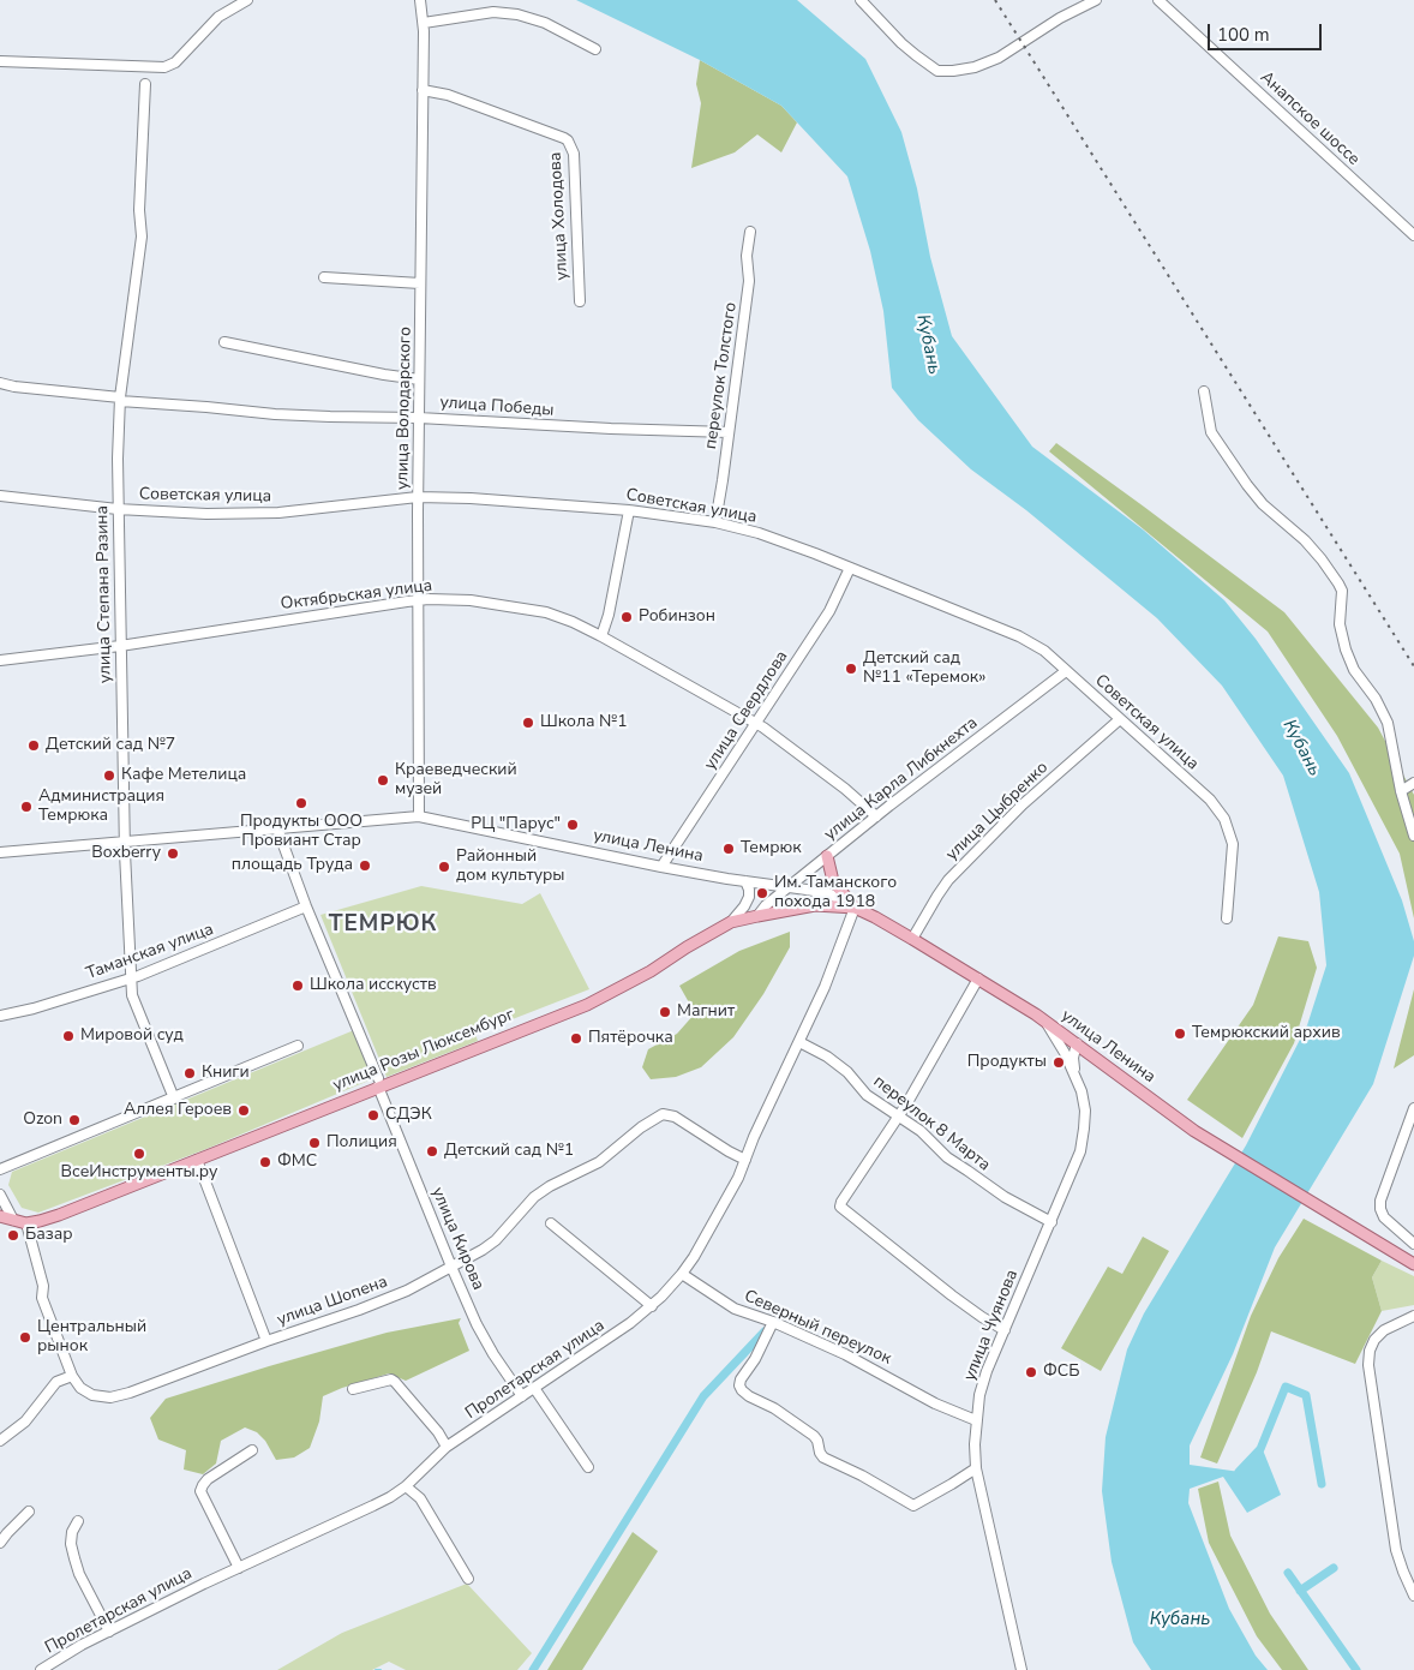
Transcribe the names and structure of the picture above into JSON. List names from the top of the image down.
{
  "streets": {
    "main road": ["улица Ленина", "улица Розы Люксембург"],
    "street": [
      "Анапское шоссе",
      "улица Холодова",
      "переулок Толстого",
      "улица Победы",
      "улица Володарского",
      "Советская улица",
      "улица Степана Разина",
      "Октябрьская улица",
      "улица Свердлова",
      "улица Карла Либкнехта",
      "улица Цыбренко",
      "Таманская улица",
      "переулок 8 Марта",
      "улица Кирова",
      "улица Шопена",
      "улица Чуянова",
      "Северный переулок",
      "Пролетарская улица"
    ]
  },
  "crossings": [
    ["улица Холодова", "улица Володарского"],
    ["переулок Толстого", "улица Победы"],
    ["переулок Толстого", "Советская улица"],
    ["улица Победы", "улица Володарского"],
    ["улица Победы", "улица Степана Разина"],
    ["улица Володарского", "Советская улица"],
    ["улица Володарского", "Октябрьская улица"],
    ["улица Володарского", "улица Ленина"],
    ["Советская улица", "улица Степана Разина"],
    ["Советская улица", "улица Свердлова"],
    ["Советская улица", "улица Карла Либкнехта"],
    ["Советская улица", "улица Цыбренко"],
    ["улица Степана Разина", "Октябрьская улица"],
    ["улица Степана Разина", "улица Ленина"],
    ["улица Степана Разина", "Таманская улица"],
    ["Октябрьская улица", "улица Свердлова"],
    ["Октябрьская улица", "улица Карла Либкнехта"],
    ["улица Свердлова", "улица Ленина"],
    ["улица Карла Либкнехта", "улица Ленина"],
    ["улица Карла Либкнехта", "улица Розы Люксембург"],
    ["улица Цыбренко", "улица Ленина"],
    ["улица Ленина", "улица Розы Люксембург"],
    ["улица Ленина", "улица Кирова"],
    ["улица Ленина", "улица Чуянова"],
    ["улица Ленина", "Пролетарская улица"],
    ["Таманская улица", "улица Кирова"],
    ["улица Розы Люксембург", "улица Кирова"],
    ["улица Розы Люксембург", "Пролетарская улица"],
    ["переулок 8 Марта", "улица Чуянова"],
    ["переулок 8 Марта", "Пролетарская улица"],
    ["улица Кирова", "улица Шопена"],
    ["улица Кирова", "Пролетарская улица"],
    ["улица Шопена", "Пролетарская улица"],
    ["улица Чуянова", "Северный переулок"],
    ["Северный переулок", "Пролетарская улица"]
  ],
  "districts": ["ТЕМРЮК"],
  "water": ["Кубань"],
  "places": [
    "Робинзон",
    "Детский сад №11 «Теремок»",
    "Школа №1",
    "Детский сад №7",
    "Кафе Метелица",
    "Краеведческий музей",
    "Продукты ООО Провиант Стар",
    "Администрация Темрюка",
    "РЦ \"Парус\"",
    "Темрюк",
    "Boxberry",
    "площадь Труда",
    "Районный дом культуры",
    "Им. Таманского похода 1918",
    "Школа исскуств",
    "Магнит",
    "Темрюкский архив",
    "Мировой суд",
    "Пятёрочка",
    "Продукты",
    "Книги",
    "Аллея Героев",
    "СДЭК",
    "Ozon",
    "Полиция",
    "Детский сад №1",
    "ВсеИнструменты.ру",
    "ФМС",
    "Базар",
    "Центральный рынок",
    "ФСБ"
  ],
  "scale_bar": "100 m"
}
